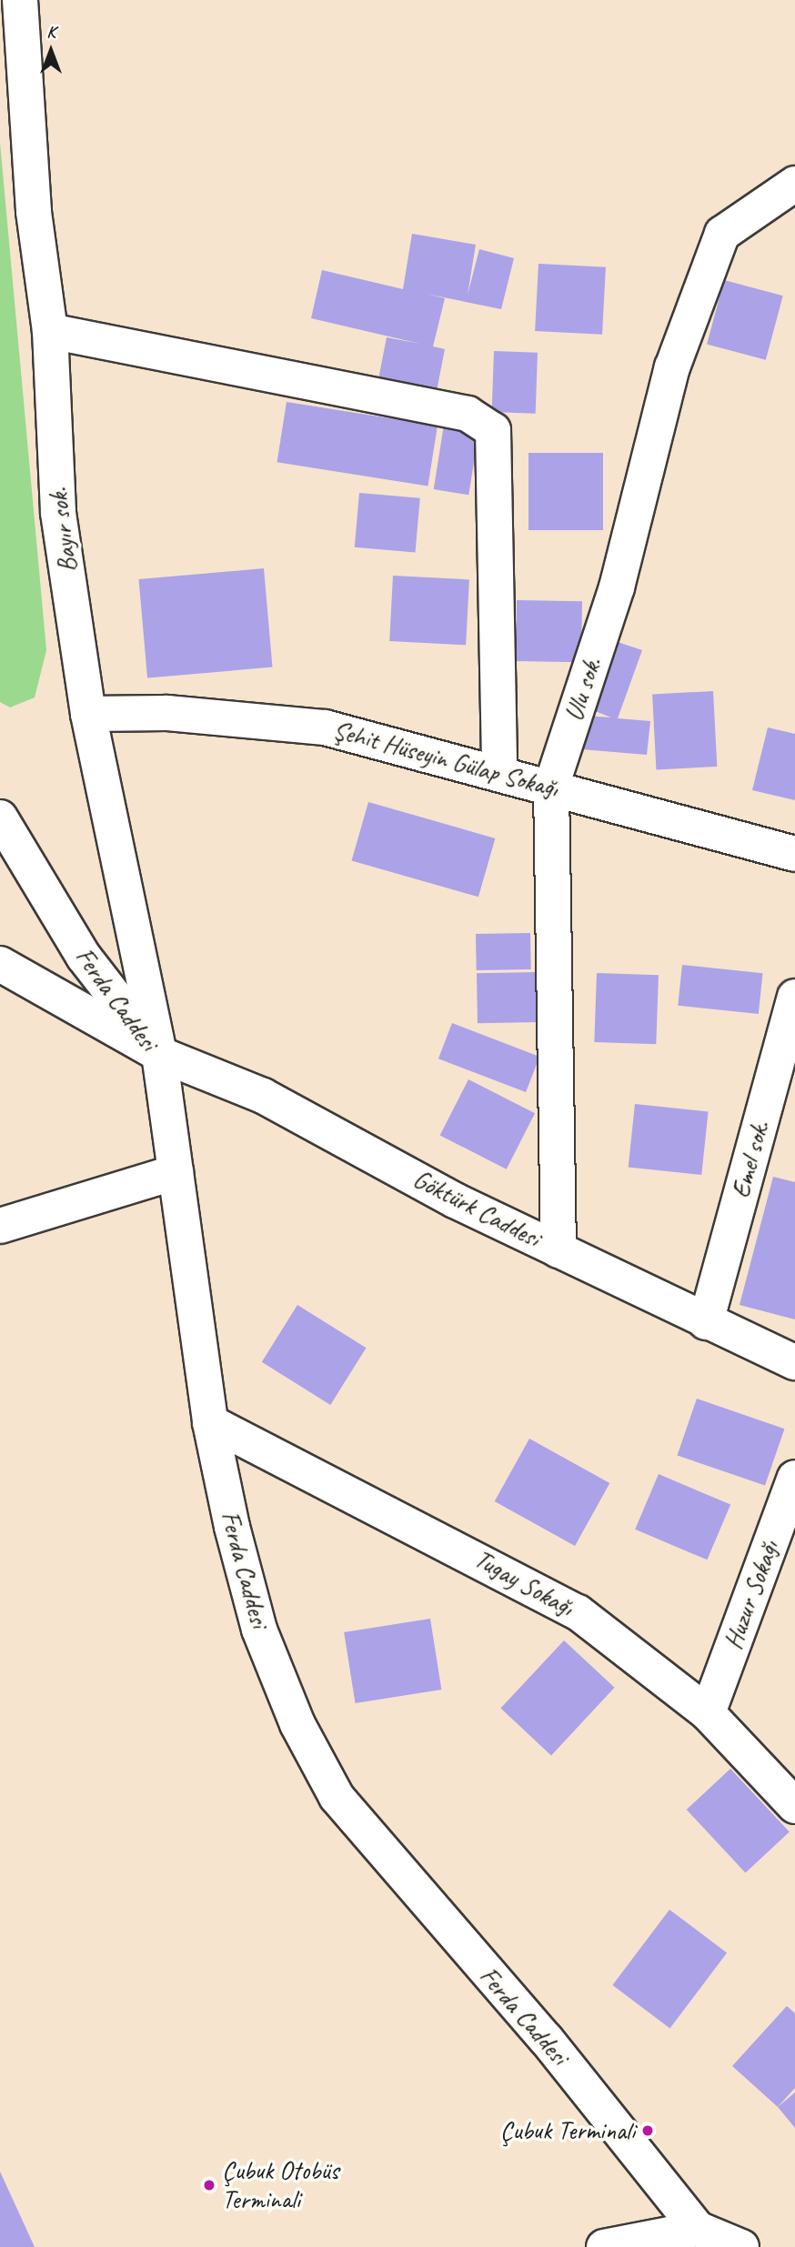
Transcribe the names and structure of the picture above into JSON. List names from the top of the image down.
{
  "streets": {
    "street": [
      "Bayır sok.",
      "Ulu sok.",
      "Şehit Hüseyin Gülap Sokağı",
      "Ferda Caddesi",
      "Emel sok.",
      "Göktürk Caddesi",
      "Tugay Sokağı",
      "Huzur Sokağı"
    ]
  },
  "crossings": [
    ["Bayır sok.", "Şehit Hüseyin Gülap Sokağı"],
    ["Bayır sok.", "Ferda Caddesi"],
    ["Bayır sok.", "Göktürk Caddesi"],
    ["Ulu sok.", "Şehit Hüseyin Gülap Sokağı"],
    ["Ulu sok.", "Göktürk Caddesi"],
    ["Ferda Caddesi", "Göktürk Caddesi"],
    ["Ferda Caddesi", "Tugay Sokağı"],
    ["Emel sok.", "Göktürk Caddesi"],
    ["Tugay Sokağı", "Huzur Sokağı"]
  ],
  "places": ["Çubuk Terminali", "Çubuk Otobüs Terminali"],
  "north": "top"
}
